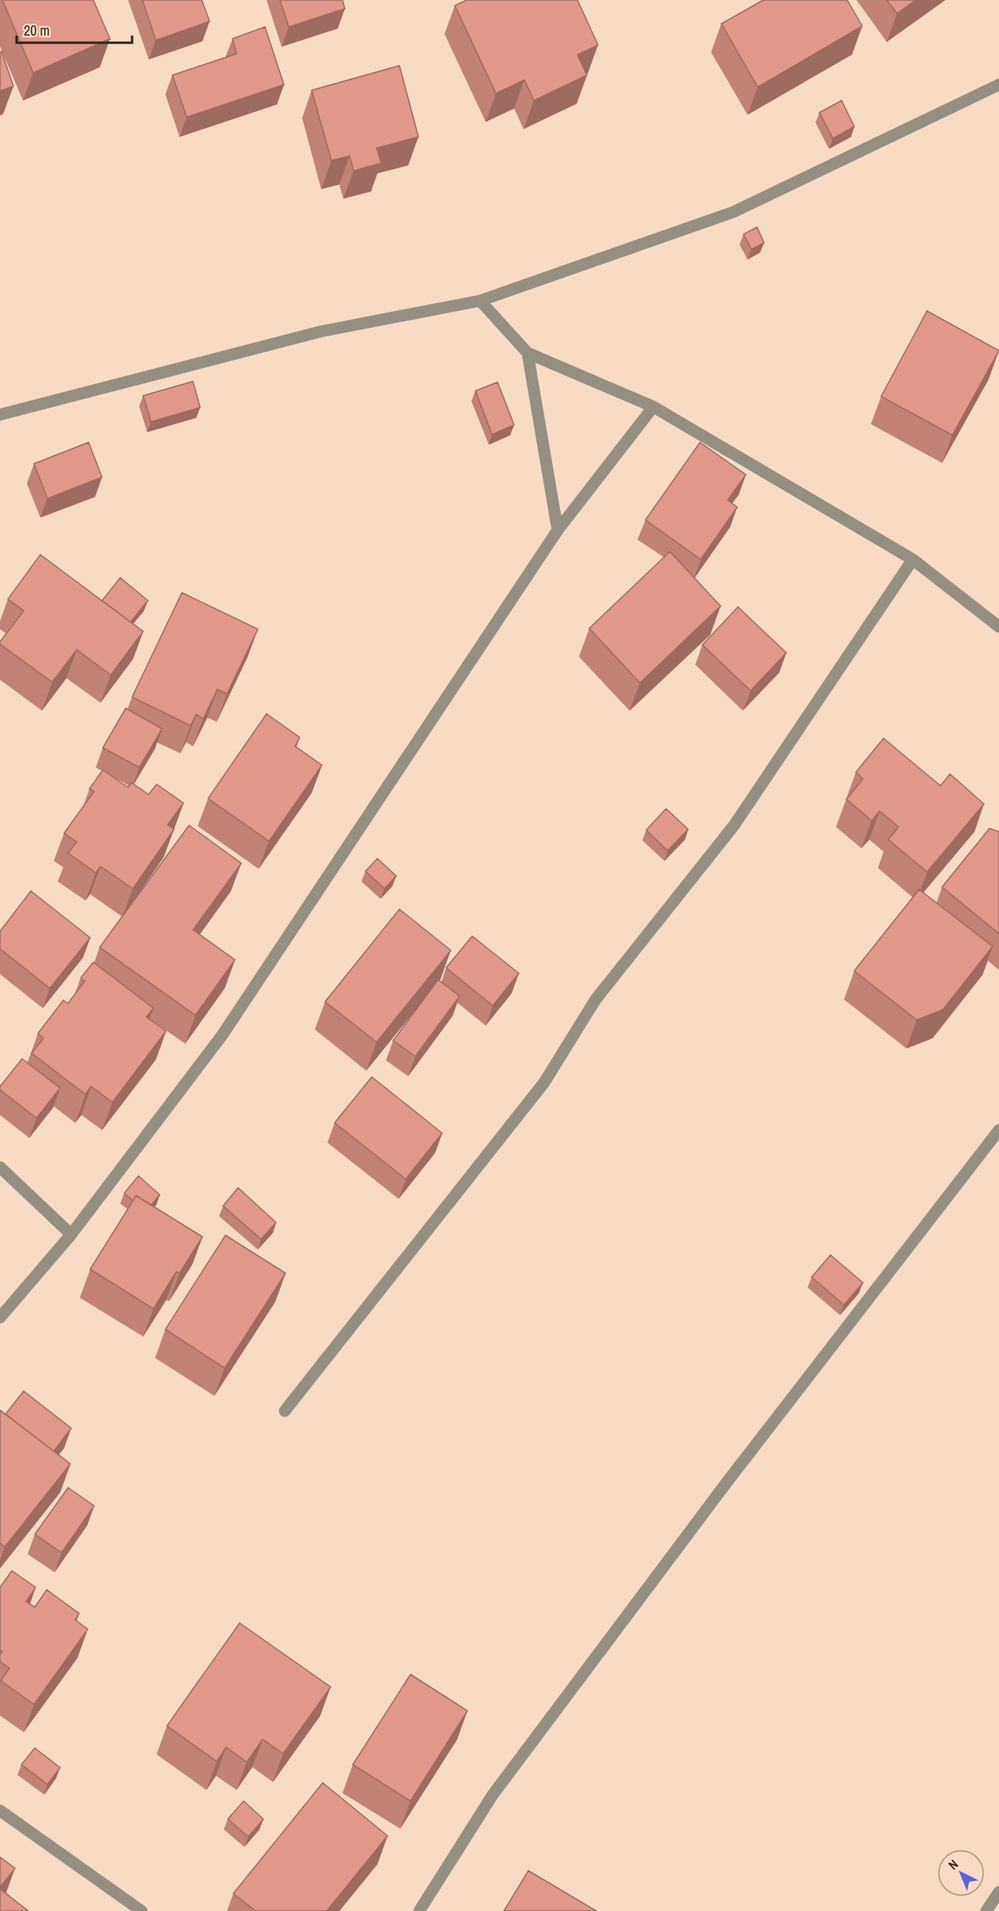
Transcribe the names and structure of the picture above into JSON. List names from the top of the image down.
{
  "scale_bar": "20 m",
  "north": "top left"
}
